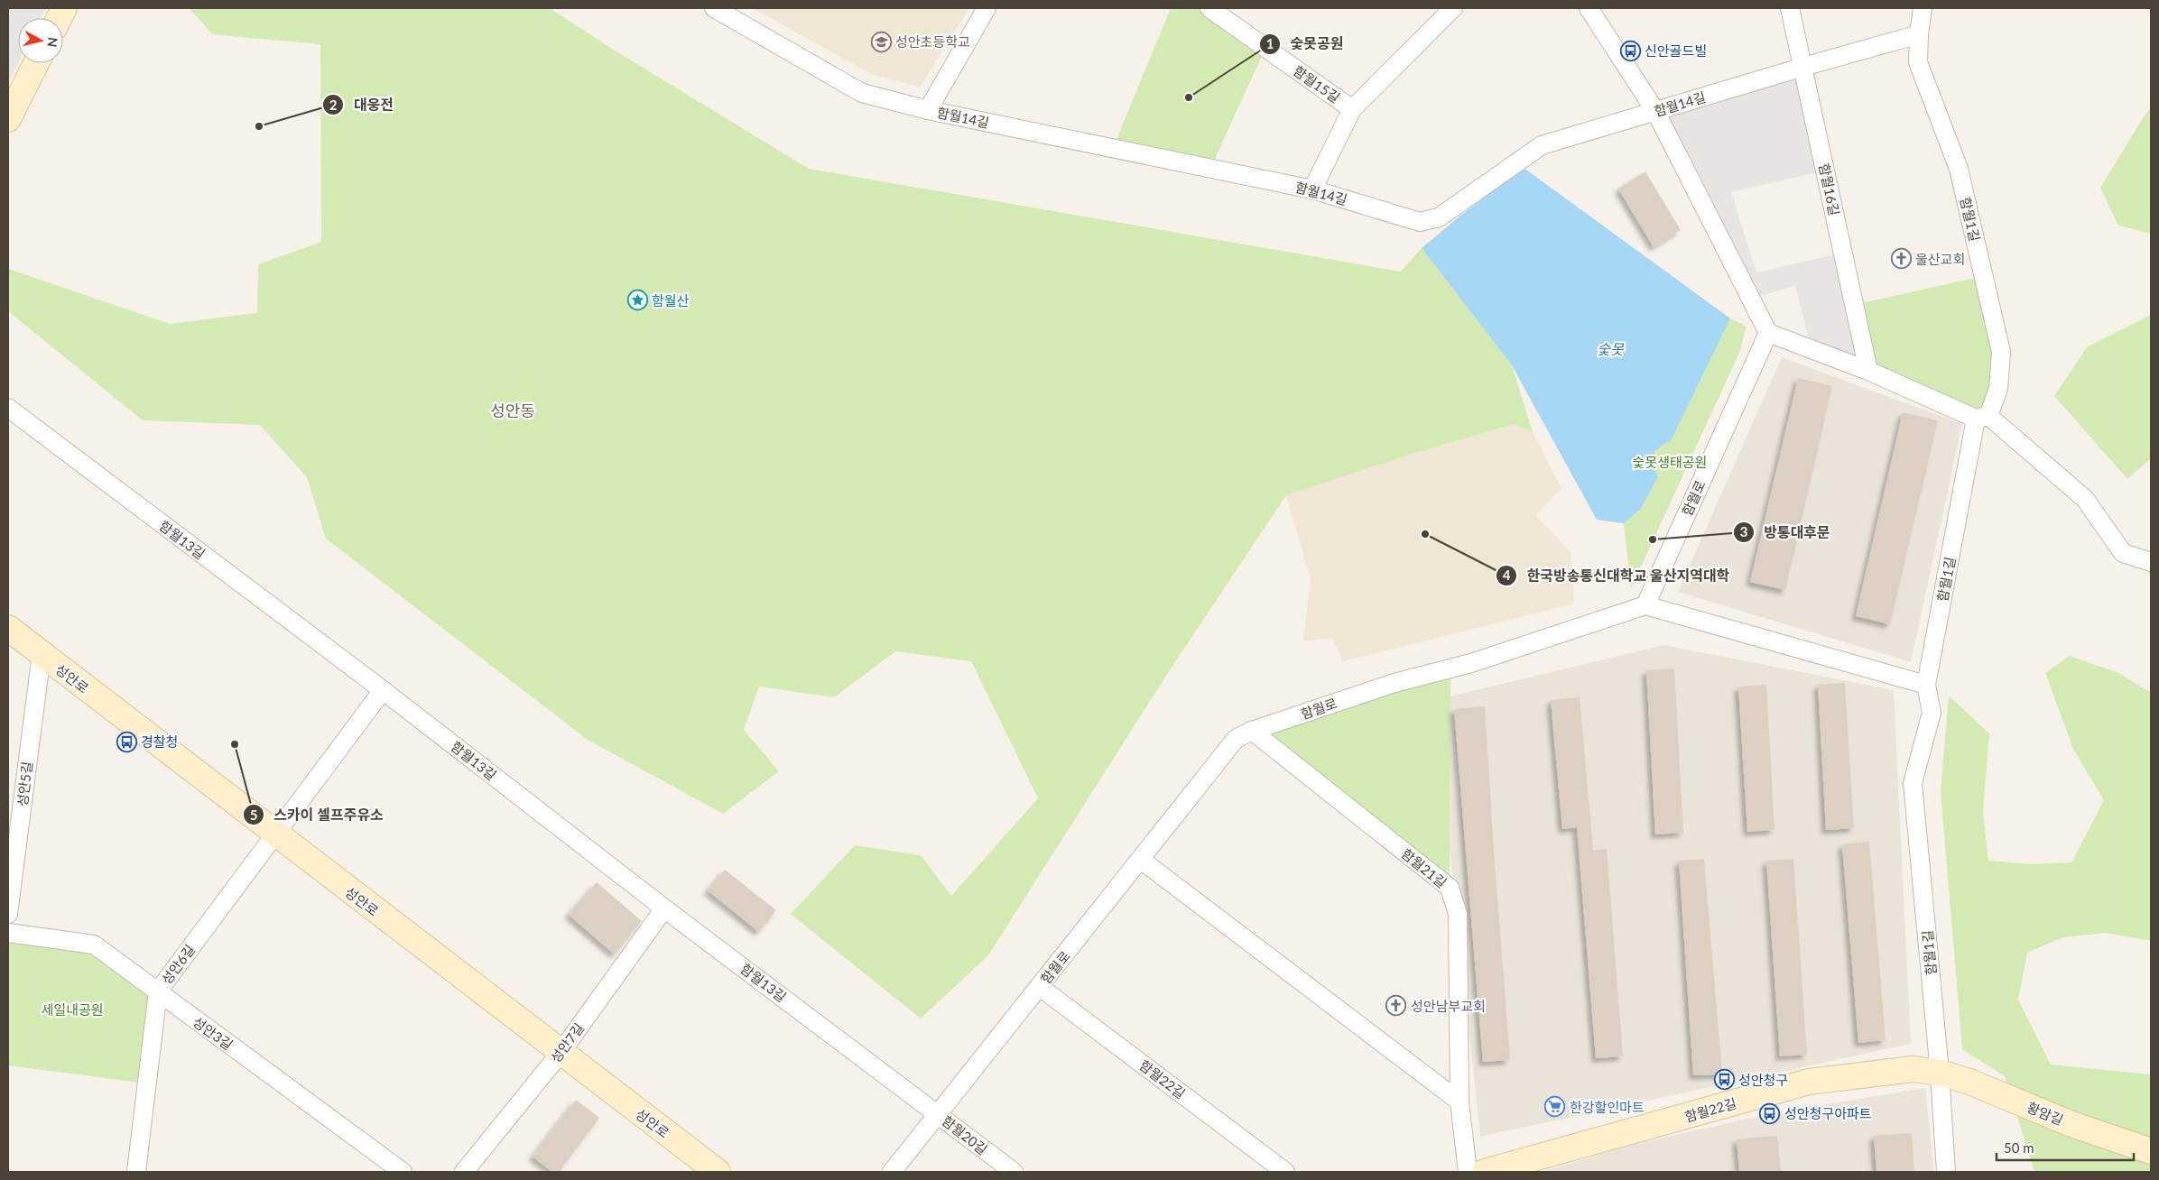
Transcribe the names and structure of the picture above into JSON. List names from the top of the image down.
{
  "streets": {
    "street": [
      "함월15길",
      "함월14길",
      "함월16길",
      "함월1길",
      "함월로",
      "함월13길",
      "성안로",
      "성안5길",
      "함월21길",
      "성안6길",
      "성안3길",
      "성안7길",
      "함월22길",
      "황암길",
      "함월20길"
    ]
  },
  "crossings": [
    ["함월14길", "함월16길"],
    ["함월14길", "함월1길"],
    ["함월1길", "함월22길"],
    ["함월1길", "황암길"],
    ["함월로", "함월13길"],
    ["함월로", "함월21길"],
    ["함월로", "함월22길"],
    ["함월로", "함월20길"],
    ["함월13길", "성안6길"],
    ["함월13길", "성안7길"],
    ["함월13길", "함월20길"],
    ["성안로", "성안5길"],
    ["성안로", "성안6길"],
    ["성안로", "성안7길"],
    ["성안6길", "성안3길"],
    ["함월22길", "황암길"]
  ],
  "districts": ["성안동"],
  "water": ["숯못"],
  "parks": ["숯못생태공원", "세일내공원"],
  "places": {
    "school or university": ["성안초등학교"],
    "bus stop": [
      "신안골드빌",
      "경찰청",
      "성안청구",
      "성안청구아파트"
    ],
    "other": [
      "숯못공원",
      "대웅전",
      "한국방송통신대학교 울산지역대학",
      "방통대후문",
      "스카이 셀프주유소"
    ],
    "church": ["울산교회", "성안남부교회"],
    "place": ["함월산"],
    "supermarket": ["한강할인마트"]
  },
  "scale_bar": "50 m",
  "north": "right"
}
